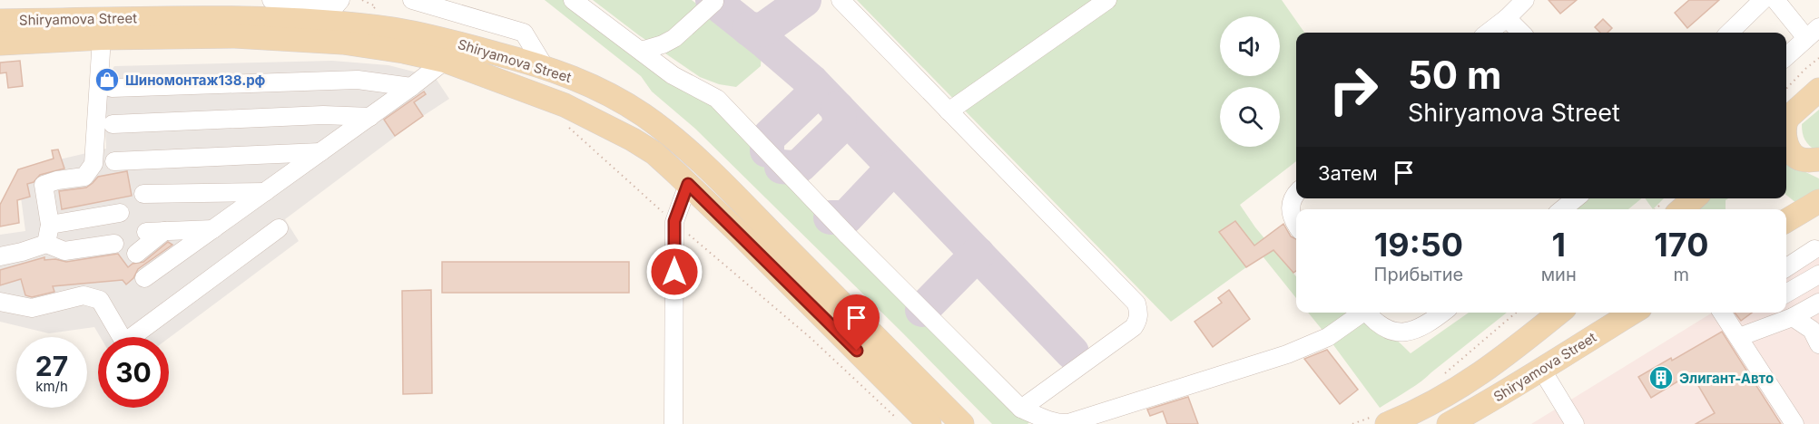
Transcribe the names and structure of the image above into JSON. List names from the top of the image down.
{
  "streets": {
    "main road": ["Shiryamova Street"]
  },
  "places": {
    "shop": ["Шиномонтаж138.рф"],
    "building": ["Элигант-Авто"]
  },
  "page": {
    "turn": ["50 m", "Shiryamova Street"],
    "then": "Затем",
    "eta": [
      "19:50",
      "Прибытие",
      "1",
      "мин",
      "170",
      "m"
    ],
    "speed": "27 km/h",
    "limit": "30"
  }
}
